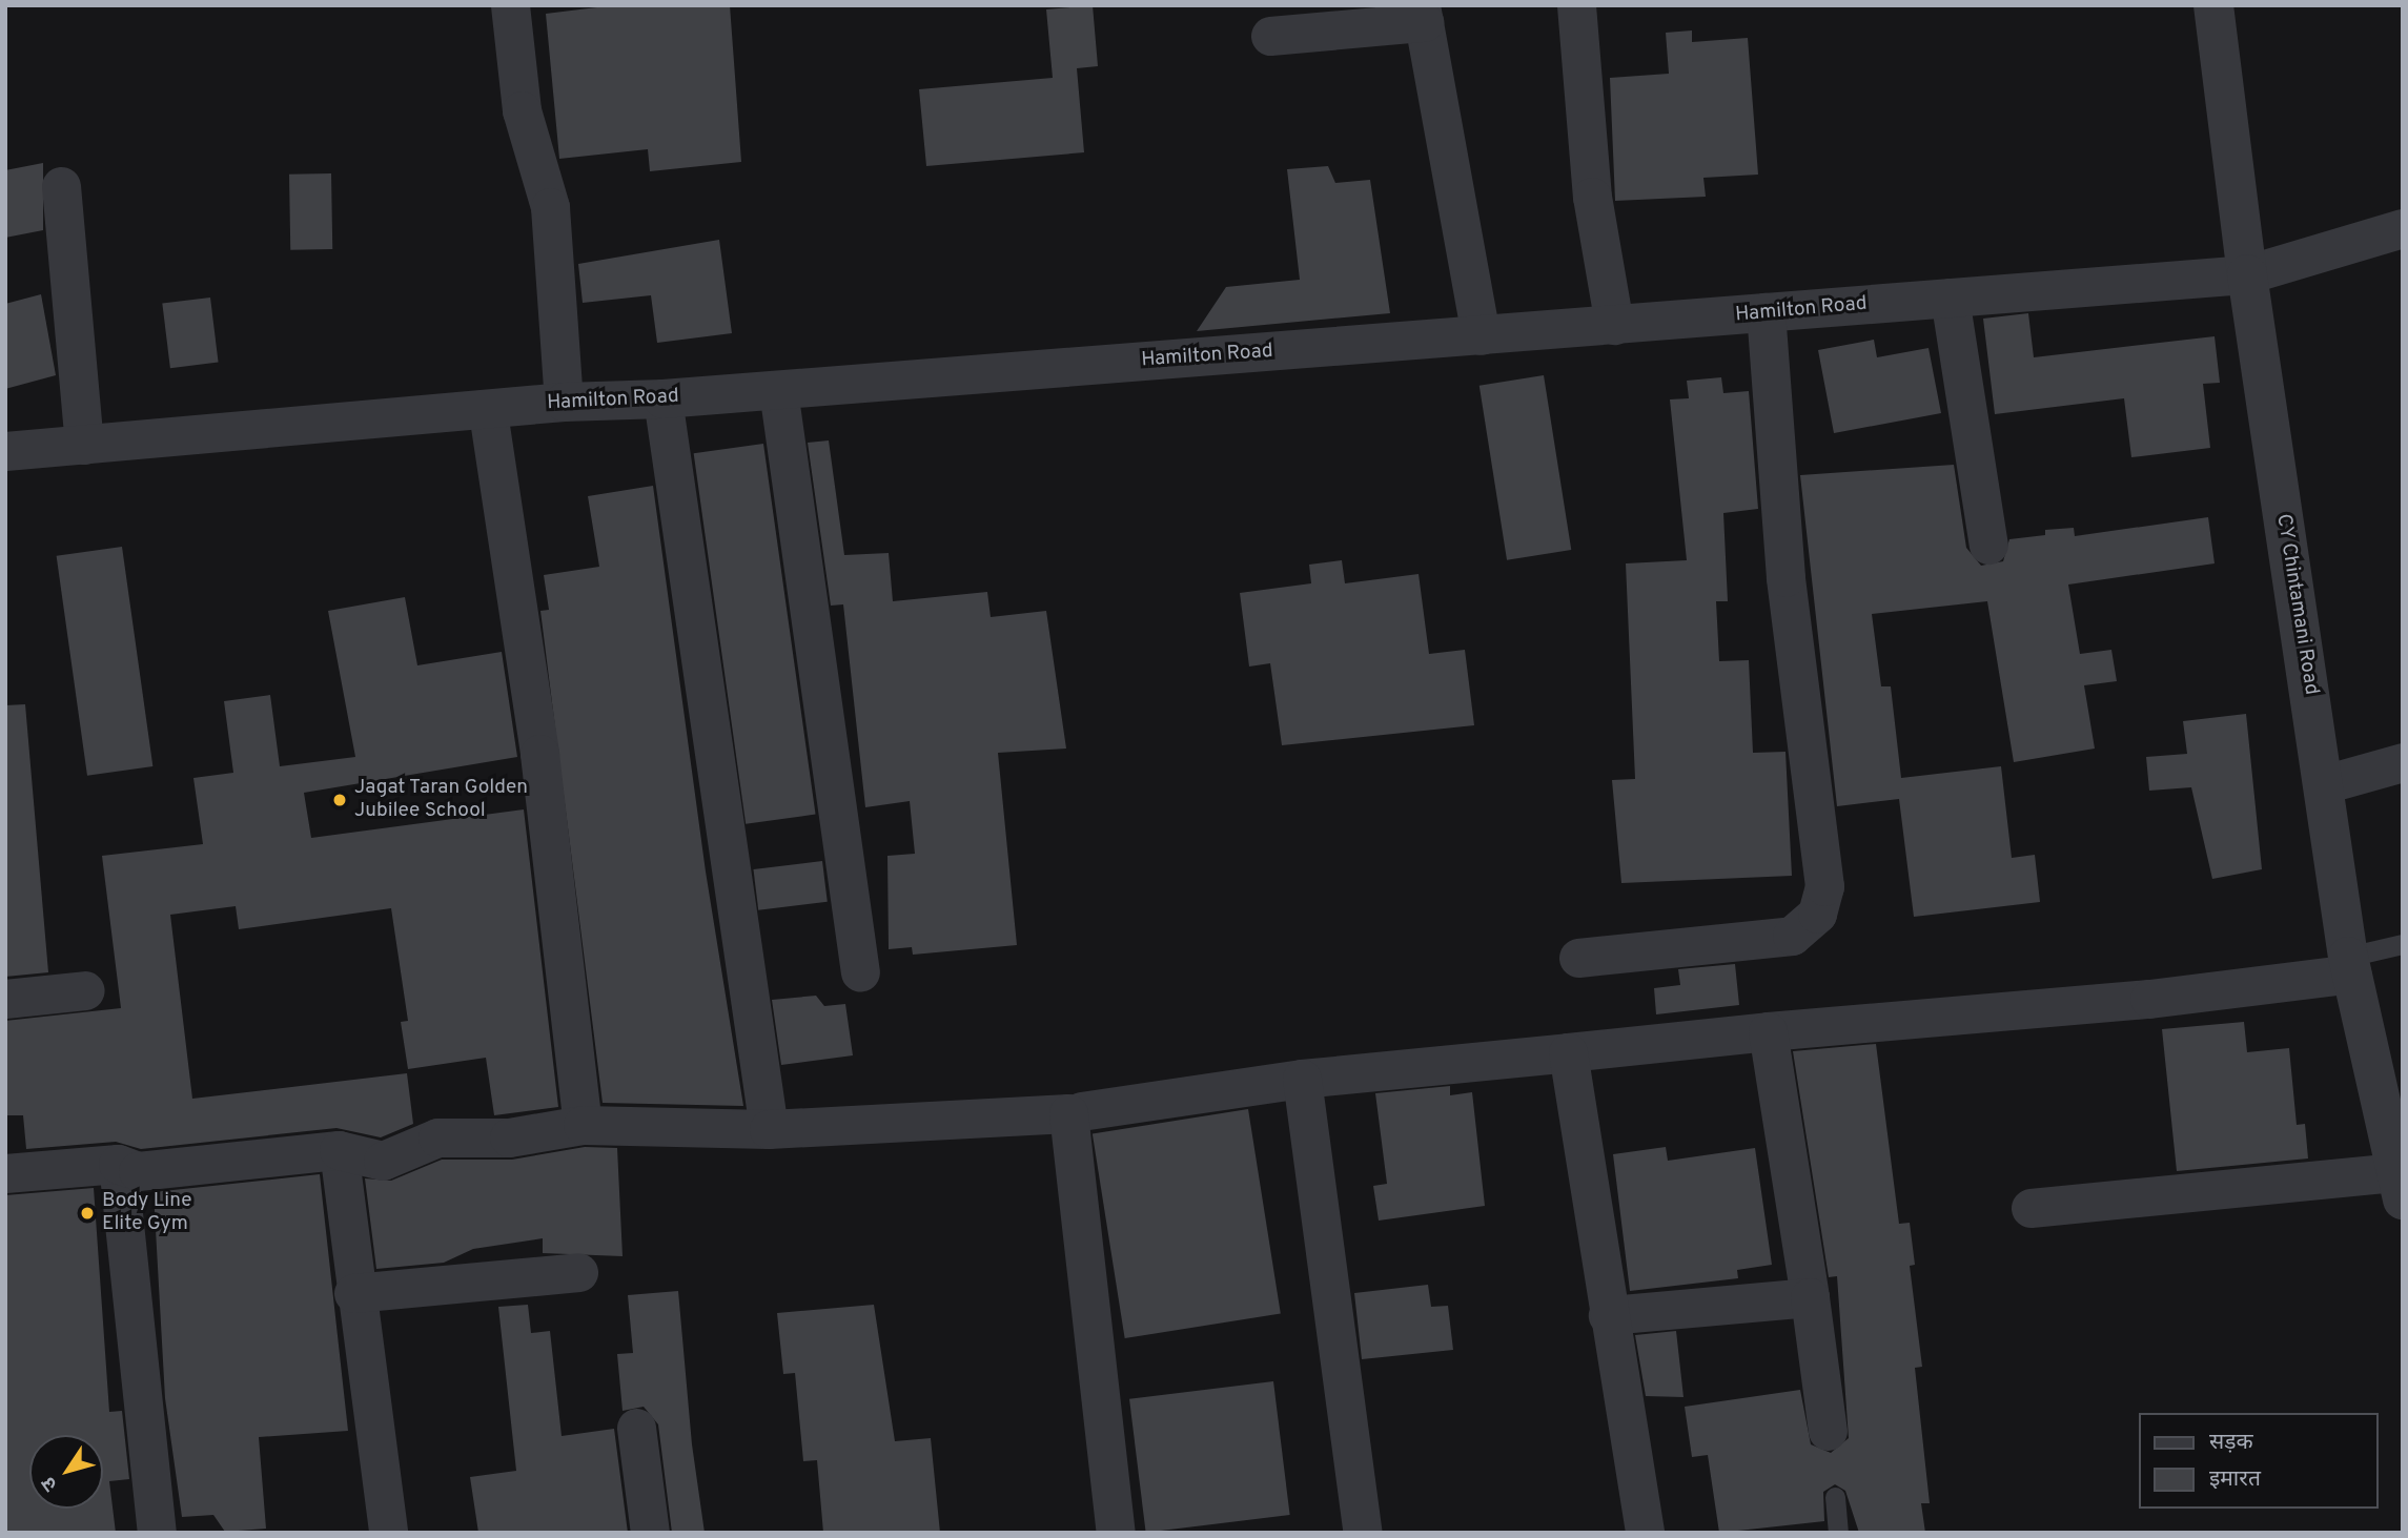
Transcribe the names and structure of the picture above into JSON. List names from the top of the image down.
{
  "streets": {
    "street": ["Hamilton Road", "CY Chintamani Road"]
  },
  "crossings": [
    ["Hamilton Road", "CY Chintamani Road"]
  ],
  "places": ["Jagat Taran Golden Jubilee School", "Body Line Elite Gym"],
  "legend": ["सड़क", "इमारत"],
  "north": "bottom left"
}
